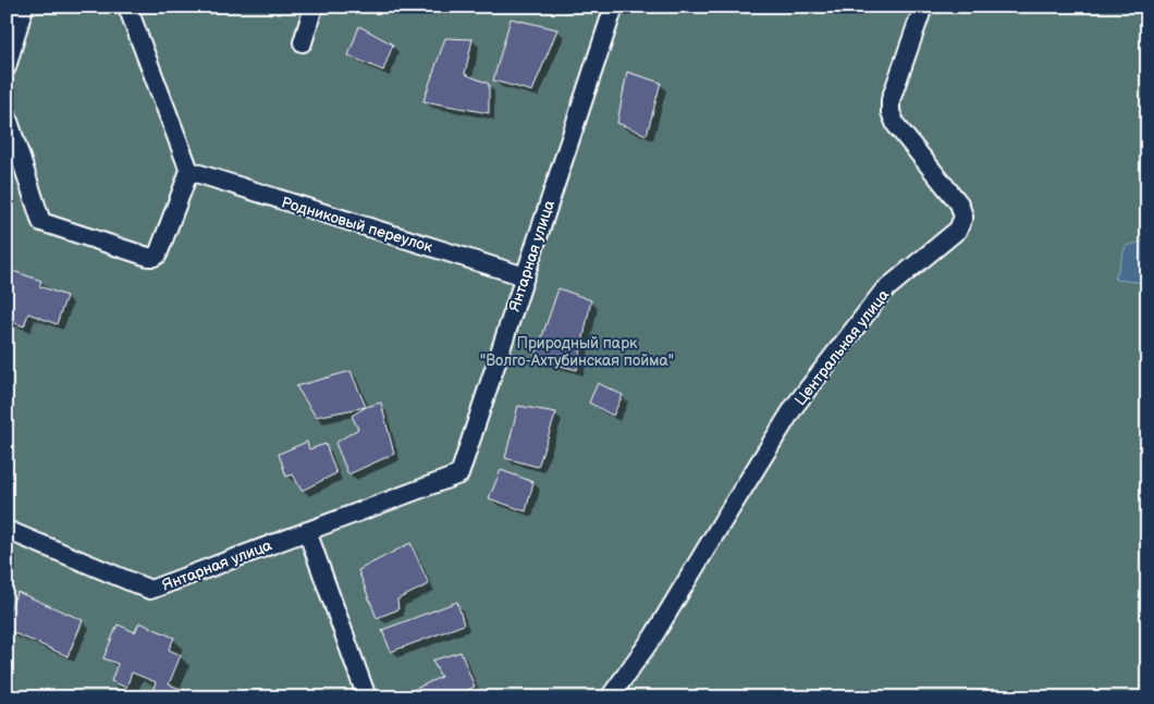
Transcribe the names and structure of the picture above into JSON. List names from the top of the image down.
{
  "streets": {
    "street": ["Родниковый переулок", "Янтарная улица", "Центральная улица"]
  },
  "crossings": [
    ["Родниковый переулок", "Янтарная улица"]
  ],
  "parks": ["Природный парк \"Волго-Ахтубинская пойма\""]
}
